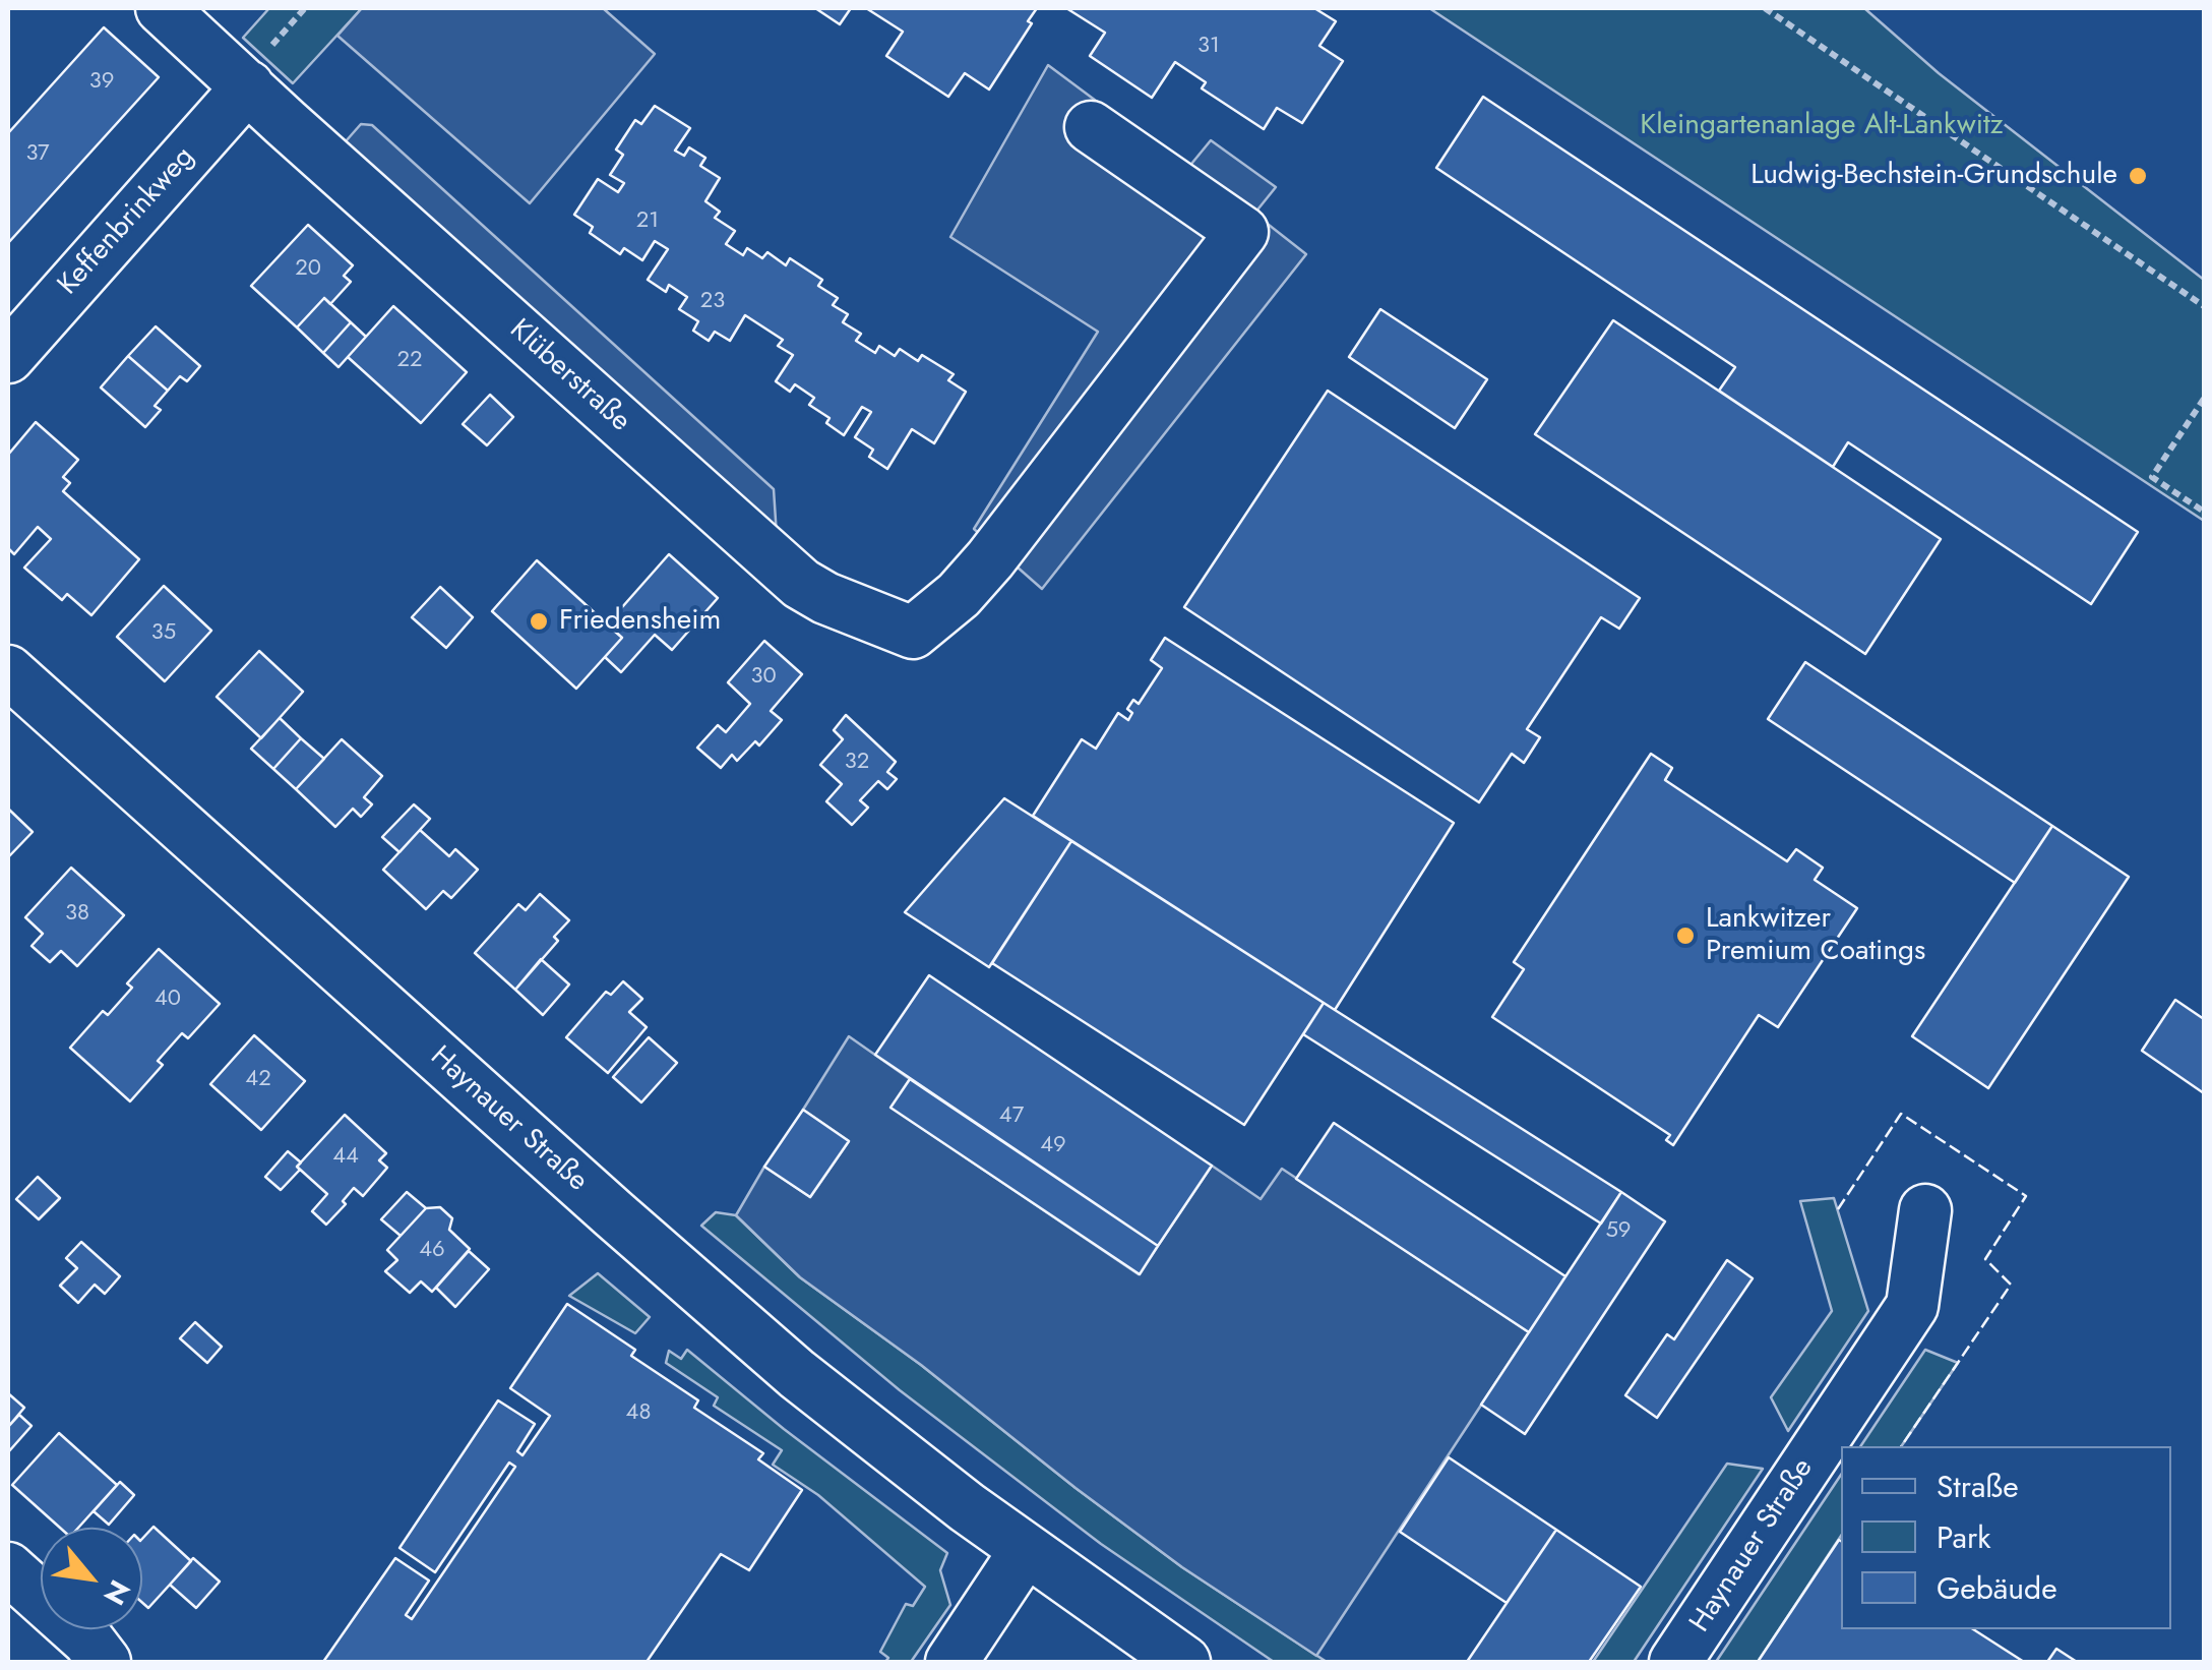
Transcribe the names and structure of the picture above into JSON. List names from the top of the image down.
{
  "streets": {
    "street": ["Keffenbrinkweg", "Klüberstraße", "Haynauer Straße"]
  },
  "crossings": [
    ["Keffenbrinkweg", "Klüberstraße"]
  ],
  "parks": ["Kleingartenanlage Alt-Lankwitz"],
  "places": ["Ludwig-Bechstein-Grundschule", "Friedensheim", "Lankwitzer Premium Coatings"],
  "house_numbers": [
    "31",
    "39",
    "37",
    "21",
    "20",
    "23",
    "22",
    "35",
    "30",
    "32",
    "38",
    "40",
    "42",
    "47",
    "49",
    "44",
    "59",
    "46",
    "48"
  ],
  "legend": ["Straße", "Park", "Gebäude"],
  "north": "bottom right"
}
